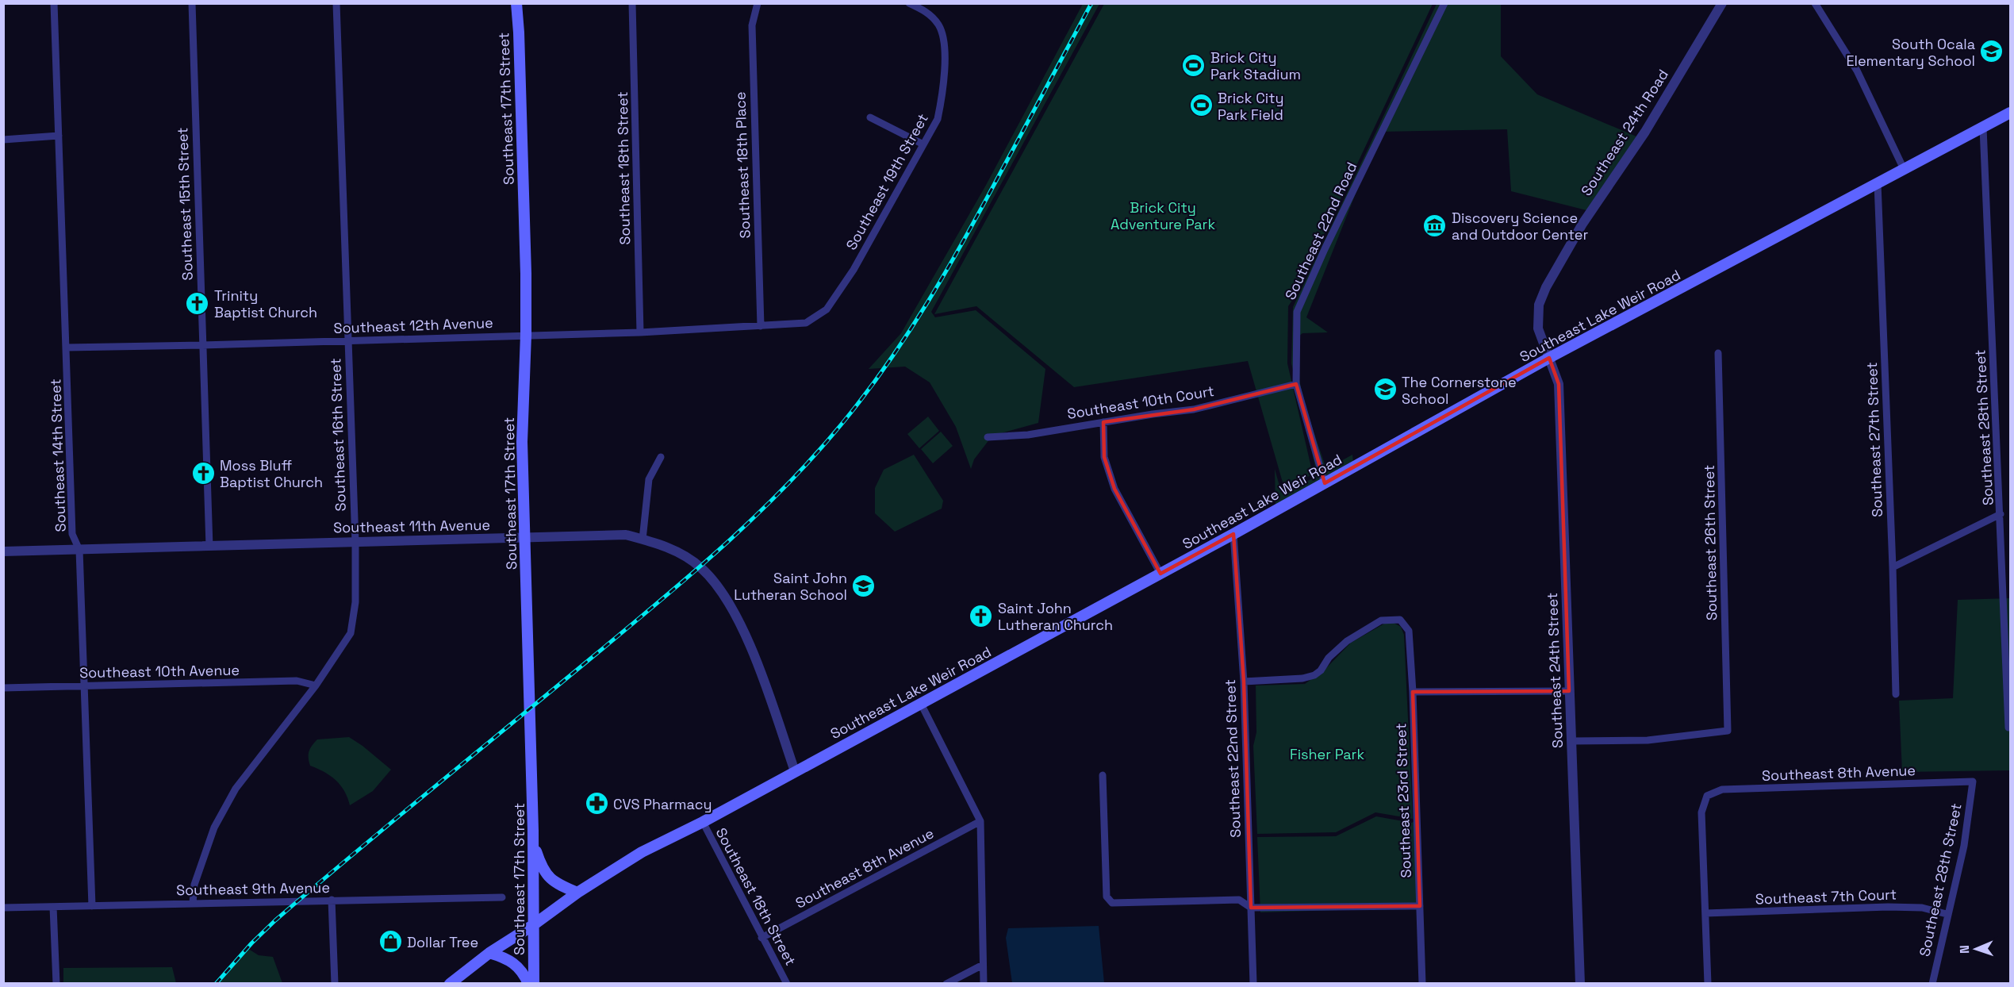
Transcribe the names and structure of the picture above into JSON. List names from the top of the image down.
{
  "streets": {
    "main road": ["Southeast 17th Street", "Southeast Lake Weir Road"],
    "street": [
      "Southeast 24th Road",
      "Southeast 18th Place",
      "Southeast 18th Street",
      "Southeast 19th Street",
      "Southeast 15th Street",
      "Southeast 22nd Road",
      "Southeast 12th Avenue",
      "Southeast 10th Court",
      "Southeast 28th Street",
      "Southeast 16th Street",
      "Southeast 27th Street",
      "Southeast 14th Street",
      "Southeast 11th Avenue",
      "Southeast 26th Street",
      "Southeast 24th Street",
      "Southeast 10th Avenue",
      "Southeast 22nd Street",
      "Southeast 8th Avenue",
      "Southeast 23rd Street",
      "Southeast 9th Avenue",
      "Southeast 7th Court"
    ]
  },
  "crossings": [
    ["Southeast 17th Street", "Southeast Lake Weir Road"],
    ["Southeast 17th Street", "Southeast 12th Avenue"],
    ["Southeast 17th Street", "Southeast 11th Avenue"],
    ["Southeast 24th Road", "Southeast Lake Weir Road"],
    ["Southeast 24th Road", "Southeast 24th Street"],
    ["Southeast 18th Place", "Southeast 19th Street"],
    ["Southeast 18th Place", "Southeast 12th Avenue"],
    ["Southeast 18th Street", "Southeast Lake Weir Road"],
    ["Southeast 18th Street", "Southeast 12th Avenue"],
    ["Southeast 18th Street", "Southeast 8th Avenue"],
    ["Southeast 19th Street", "Southeast 12th Avenue"],
    ["Southeast 15th Street", "Southeast 12th Avenue"],
    ["Southeast 15th Street", "Southeast 11th Avenue"],
    ["Southeast 22nd Road", "Southeast Lake Weir Road"],
    ["Southeast 22nd Road", "Southeast 10th Court"],
    ["Southeast Lake Weir Road", "Southeast 28th Street"],
    ["Southeast Lake Weir Road", "Southeast 27th Street"],
    ["Southeast Lake Weir Road", "Southeast 11th Avenue"],
    ["Southeast Lake Weir Road", "Southeast 24th Street"],
    ["Southeast Lake Weir Road", "Southeast 22nd Street"],
    ["Southeast 12th Avenue", "Southeast 16th Street"],
    ["Southeast 12th Avenue", "Southeast 14th Street"],
    ["Southeast 28th Street", "Southeast 8th Avenue"],
    ["Southeast 28th Street", "Southeast 7th Court"],
    ["Southeast 16th Street", "Southeast 11th Avenue"],
    ["Southeast 16th Street", "Southeast 10th Avenue"],
    ["Southeast 16th Street", "Southeast 9th Avenue"],
    ["Southeast 14th Street", "Southeast 11th Avenue"],
    ["Southeast 14th Street", "Southeast 10th Avenue"],
    ["Southeast 14th Street", "Southeast 9th Avenue"],
    ["Southeast 26th Street", "Southeast 24th Street"],
    ["Southeast 22nd Street", "Southeast 23rd Street"],
    ["Southeast 8th Avenue", "Southeast 7th Court"]
  ],
  "parks": ["Brick City Adventure Park", "Fisher Park"],
  "places": {
    "school or university": ["South Ocala Elementary School", "The Cornerstone School", "Saint John Lutheran School"],
    "sports": ["Brick City Park Stadium", "Brick City Park Field"],
    "museum": ["Discovery Science and Outdoor Center"],
    "church": ["Trinity Baptist Church", "Moss Bluff Baptist Church", "Saint John Lutheran Church"],
    "pharmacy": ["CVS Pharmacy"],
    "shop": ["Dollar Tree"]
  },
  "north": "left"
}
